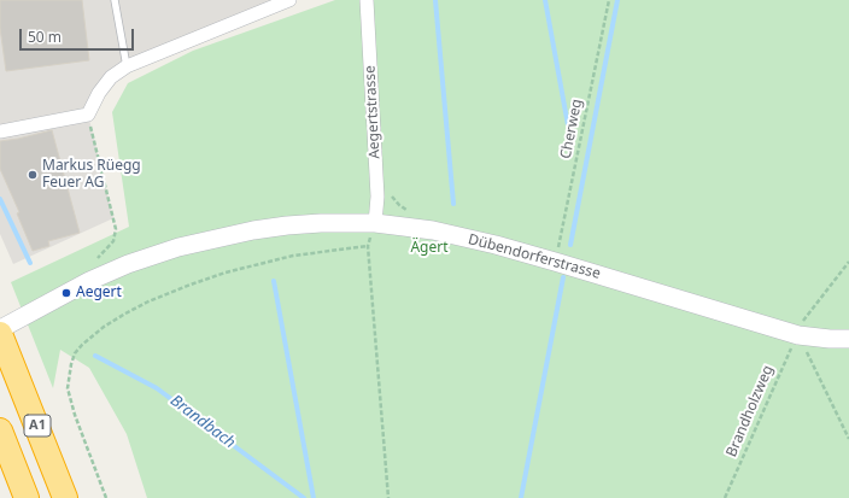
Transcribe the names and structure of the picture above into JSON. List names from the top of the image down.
{
  "streets": {
    "highway": ["A1"],
    "street": ["Aegertstrasse", "Dübendorferstrasse"],
    "path": ["Cherweg", "Brandholzweg"]
  },
  "crossings": [
    ["Aegertstrasse", "Dübendorferstrasse"],
    ["Cherweg", "Dübendorferstrasse"],
    ["Dübendorferstrasse", "Brandholzweg"]
  ],
  "water": ["Brandbach"],
  "parks": ["Ägert"],
  "places": ["Markus Rüegg Feuer AG", "Aegert"],
  "scale_bar": "50 m"
}
